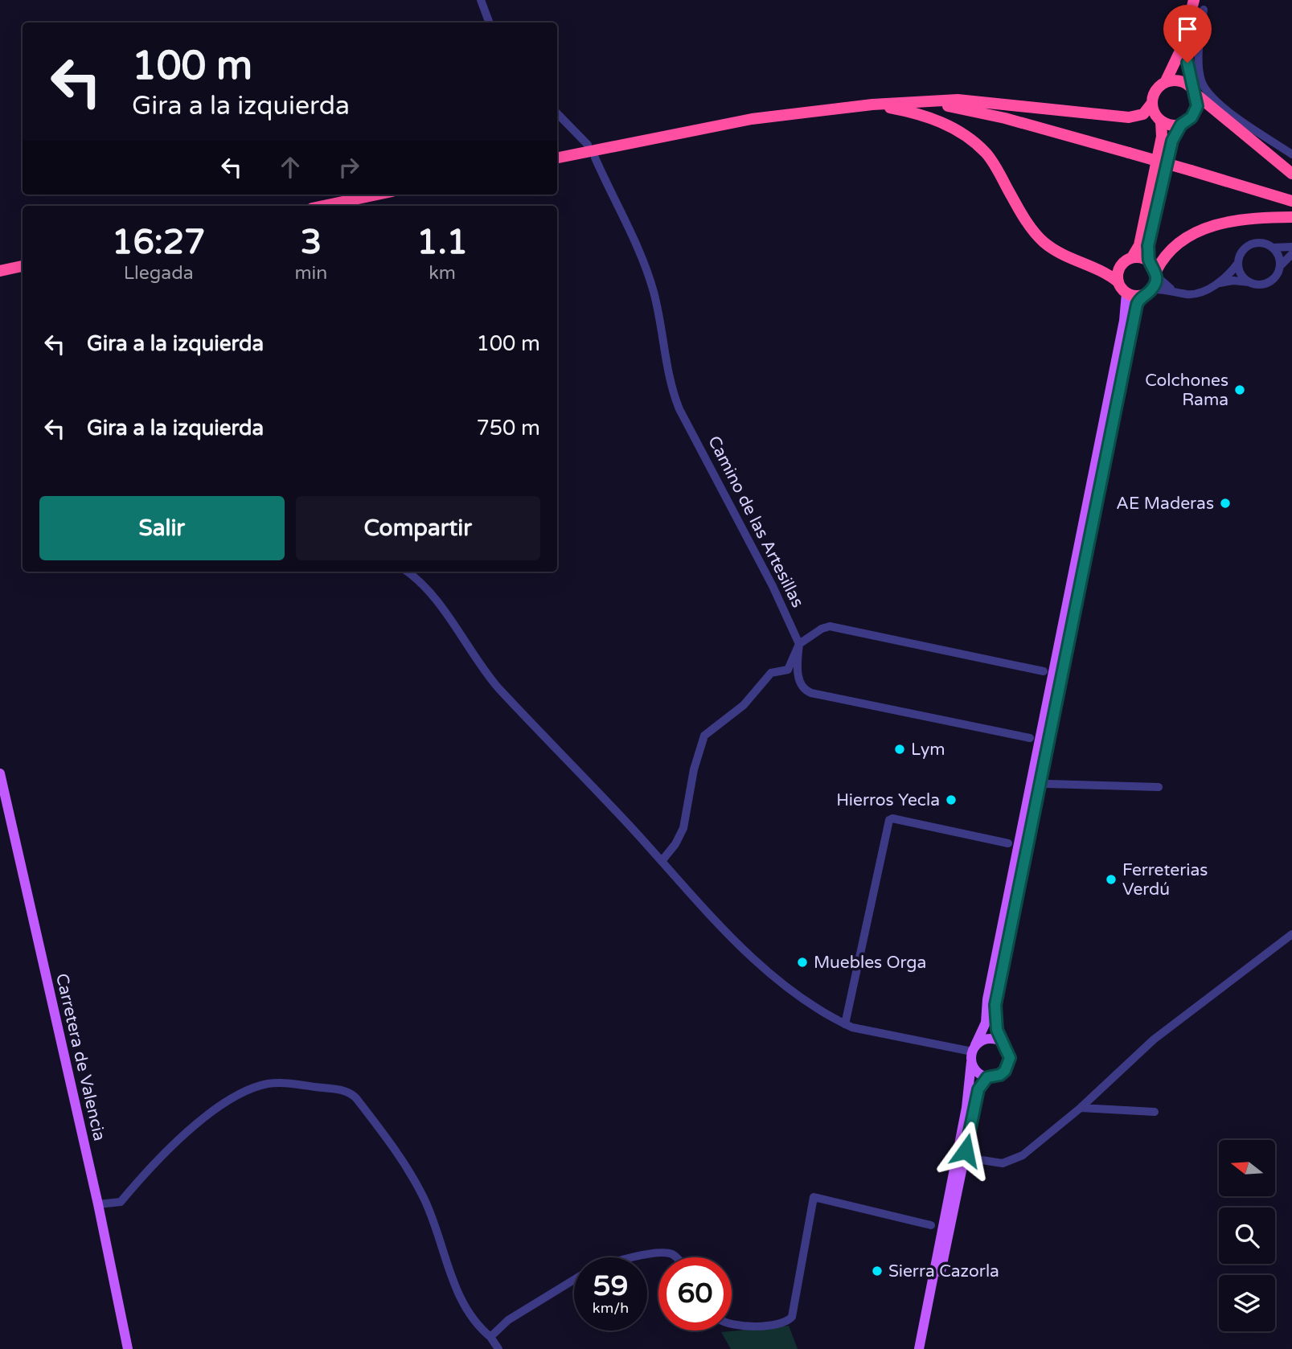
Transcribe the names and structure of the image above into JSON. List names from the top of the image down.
{
  "streets": {
    "main road": ["Carretera de Valencia"],
    "street": ["Camino de las Artesillas"]
  },
  "places": [
    "Colchones Rama",
    "AE Maderas",
    "Lym",
    "Hierros Yecla",
    "Ferreterias Verdú",
    "Muebles Orga",
    "Sierra Cazorla"
  ],
  "north": "left",
  "page": {
    "turn": ["100 m", "Gira a la izquierda"],
    "eta": [
      "16:27",
      "Llegada",
      "3",
      "min",
      "1.1",
      "km"
    ],
    "list": [
      {
        "name": "Gira a la izquierda",
        "value": "100 m"
      },
      {
        "name": "Gira a la izquierda",
        "value": "750 m"
      }
    ],
    "buttons": ["Salir", "Compartir"],
    "speed": "59 km/h",
    "limit": "60"
  }
}
